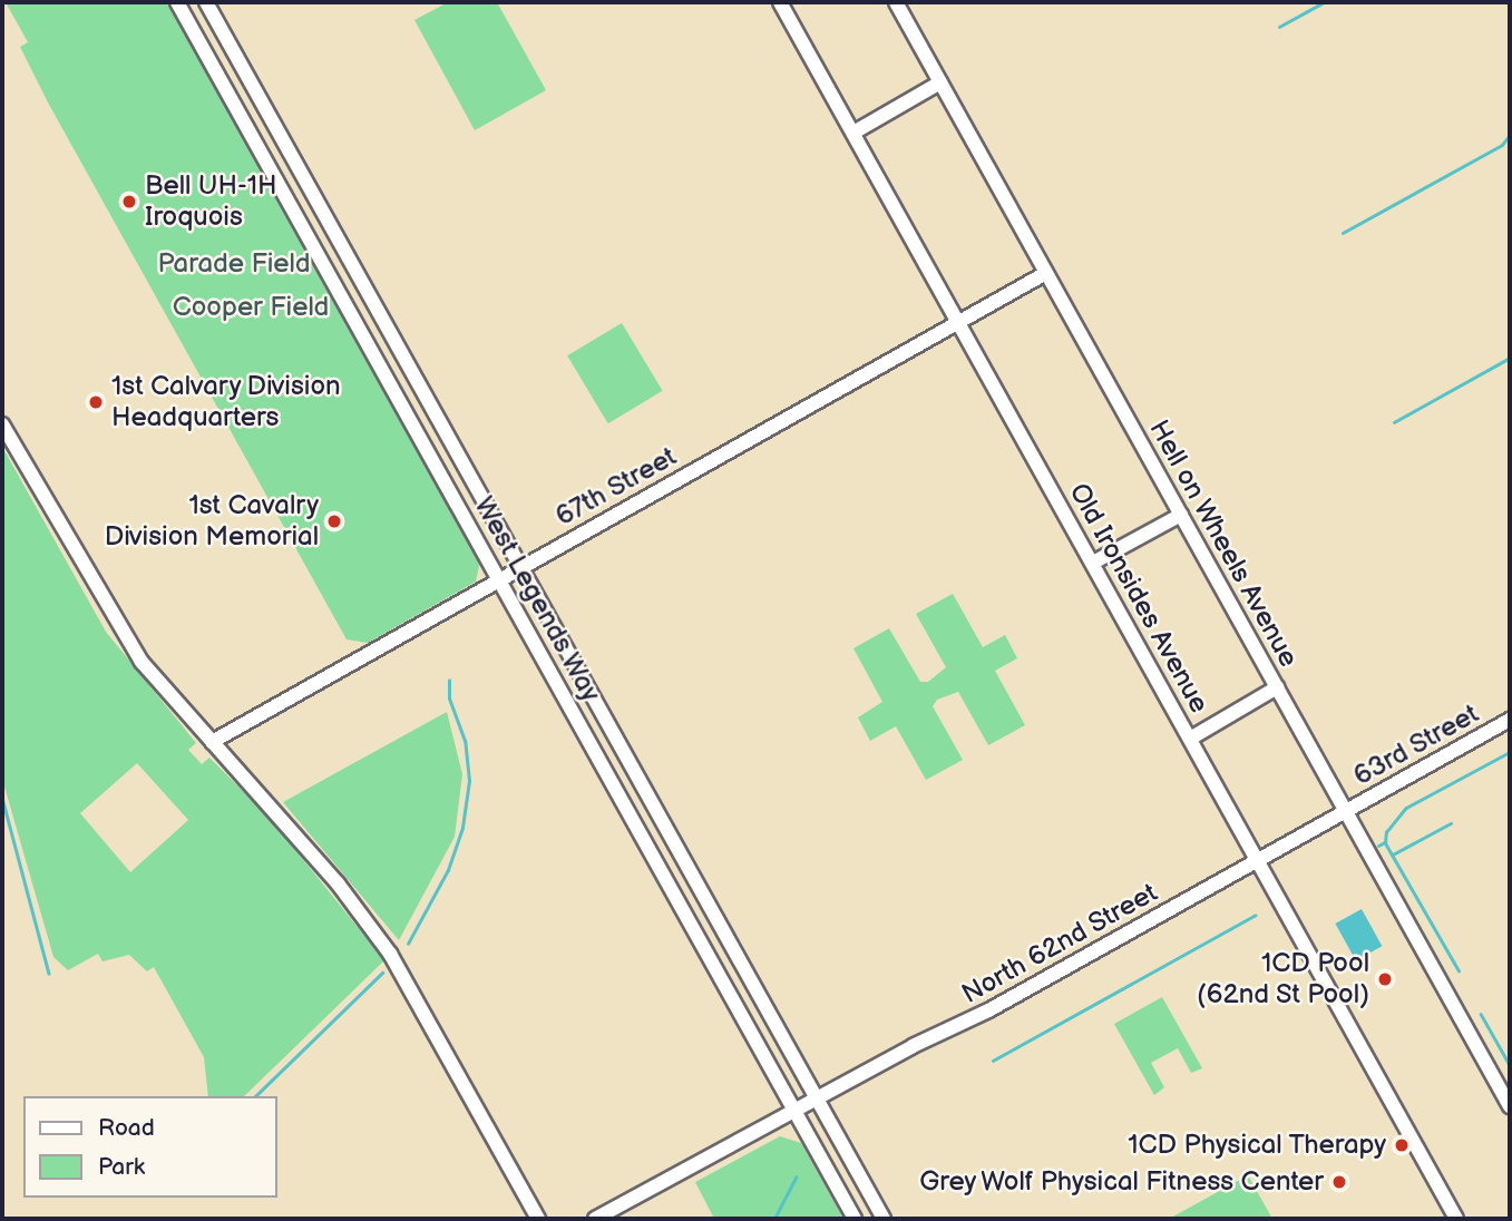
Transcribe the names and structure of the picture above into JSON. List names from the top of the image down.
{
  "streets": {
    "street": [
      "67th Street",
      "Hell on Wheels Avenue",
      "Old Ironsides Avenue",
      "West Legends Way",
      "63rd Street",
      "North 62nd Street"
    ]
  },
  "crossings": [
    ["67th Street", "Hell on Wheels Avenue"],
    ["67th Street", "Old Ironsides Avenue"],
    ["67th Street", "West Legends Way"],
    ["Hell on Wheels Avenue", "63rd Street"],
    ["Hell on Wheels Avenue", "North 62nd Street"],
    ["Old Ironsides Avenue", "North 62nd Street"],
    ["West Legends Way", "North 62nd Street"],
    ["63rd Street", "North 62nd Street"]
  ],
  "parks": ["Parade Field", "Cooper Field"],
  "places": [
    "Bell UH-1H Iroquois",
    "1st Calvary Division Headquarters",
    "1st Cavalry Division Memorial",
    "1CD Pool (62nd St Pool)",
    "1CD Physical Therapy",
    "Grey Wolf Physical Fitness Center"
  ],
  "legend": ["Road", "Park"]
}
